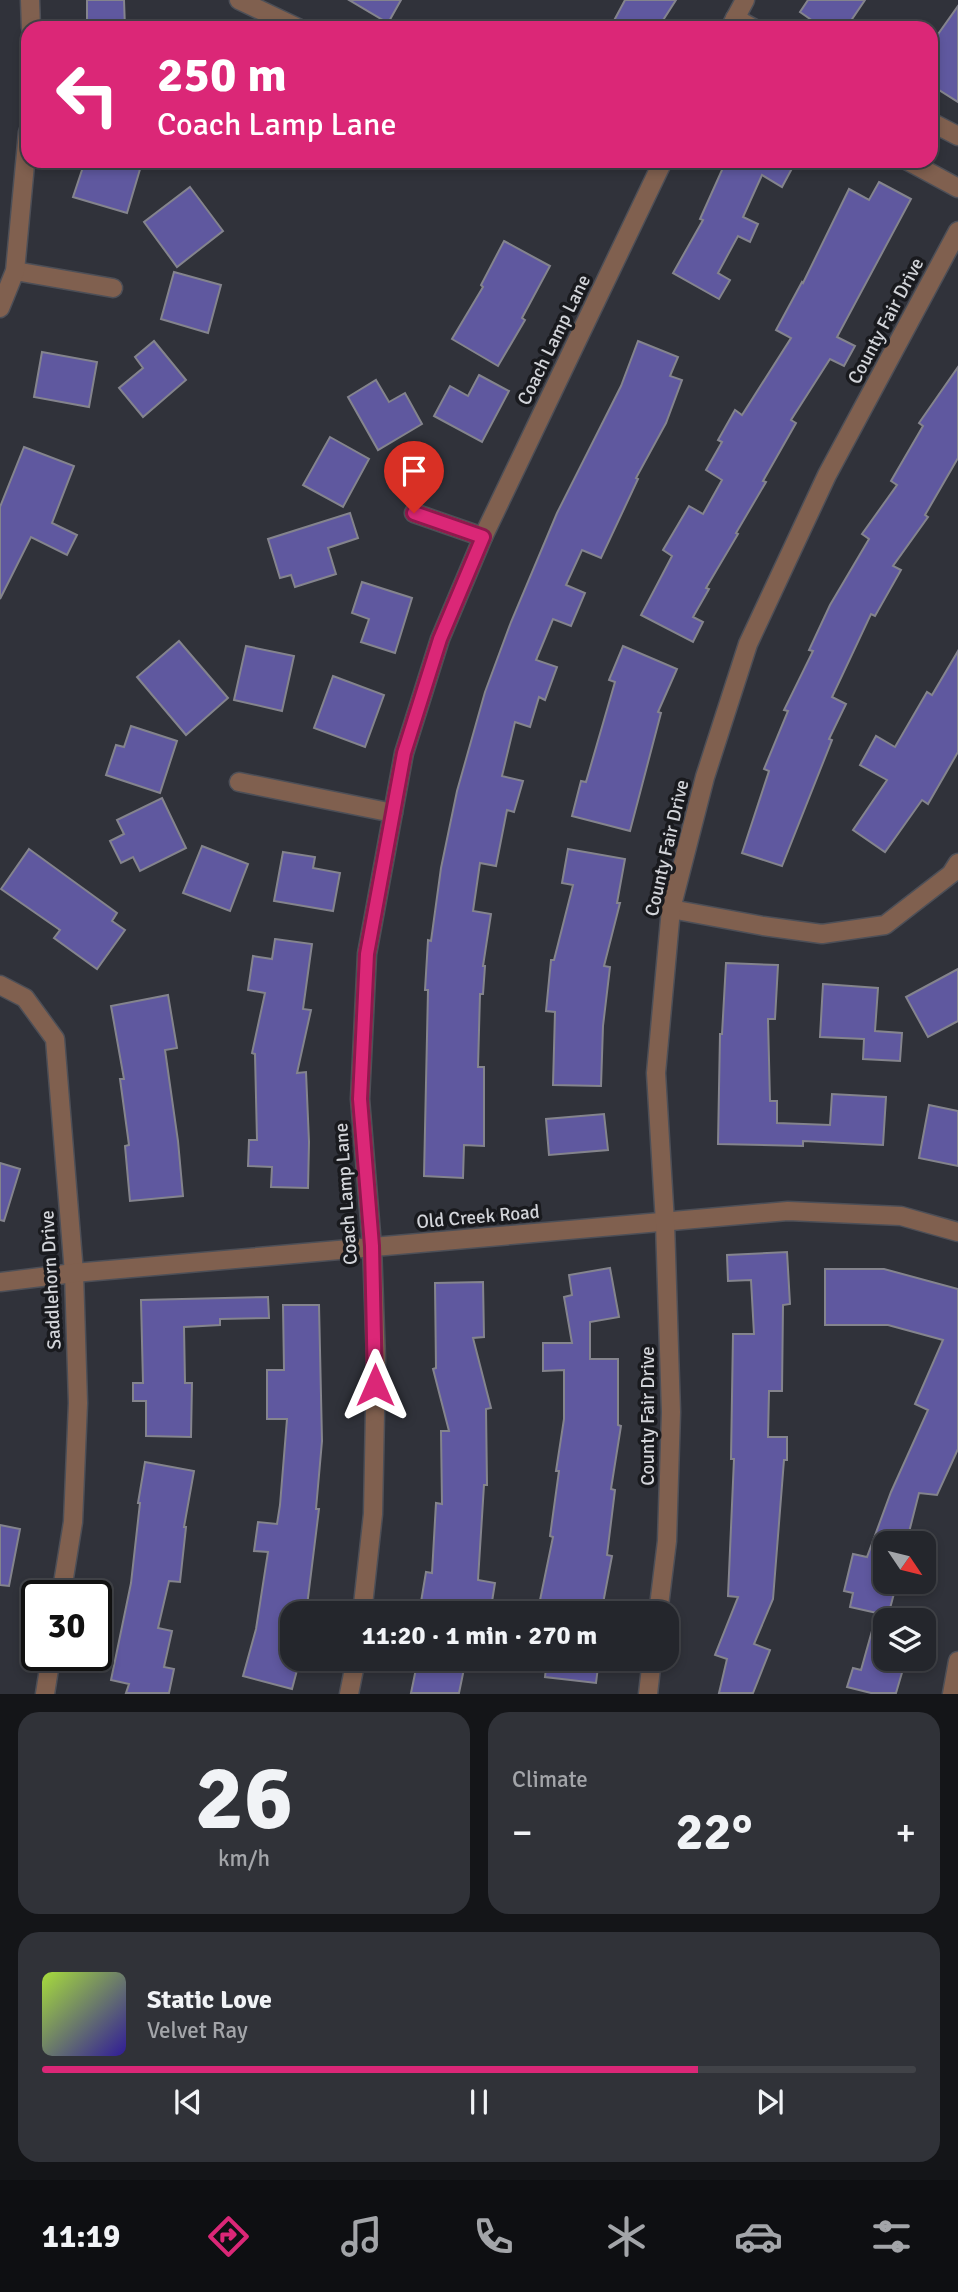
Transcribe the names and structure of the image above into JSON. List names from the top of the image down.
{
  "streets": {
    "street": [
      "County Fair Drive",
      "Coach Lamp Lane",
      "Old Creek Road",
      "Saddlehorn Drive"
    ]
  },
  "crossings": [
    ["County Fair Drive", "Old Creek Road"],
    ["Coach Lamp Lane", "Old Creek Road"],
    ["Old Creek Road", "Saddlehorn Drive"]
  ],
  "north": "bottom right",
  "page": {
    "turn": ["250 m", "Coach Lamp Lane"],
    "limit": "30",
    "trip": "11:20 · 1 min · 270 m",
    "tile": [
      ["26", "km/h"],
      "Climate"
    ],
    "heat": ["−", "22°", "+"],
    "song": ["Static Love", "Velvet Ray"],
    "tabs": "11:19"
  }
}
